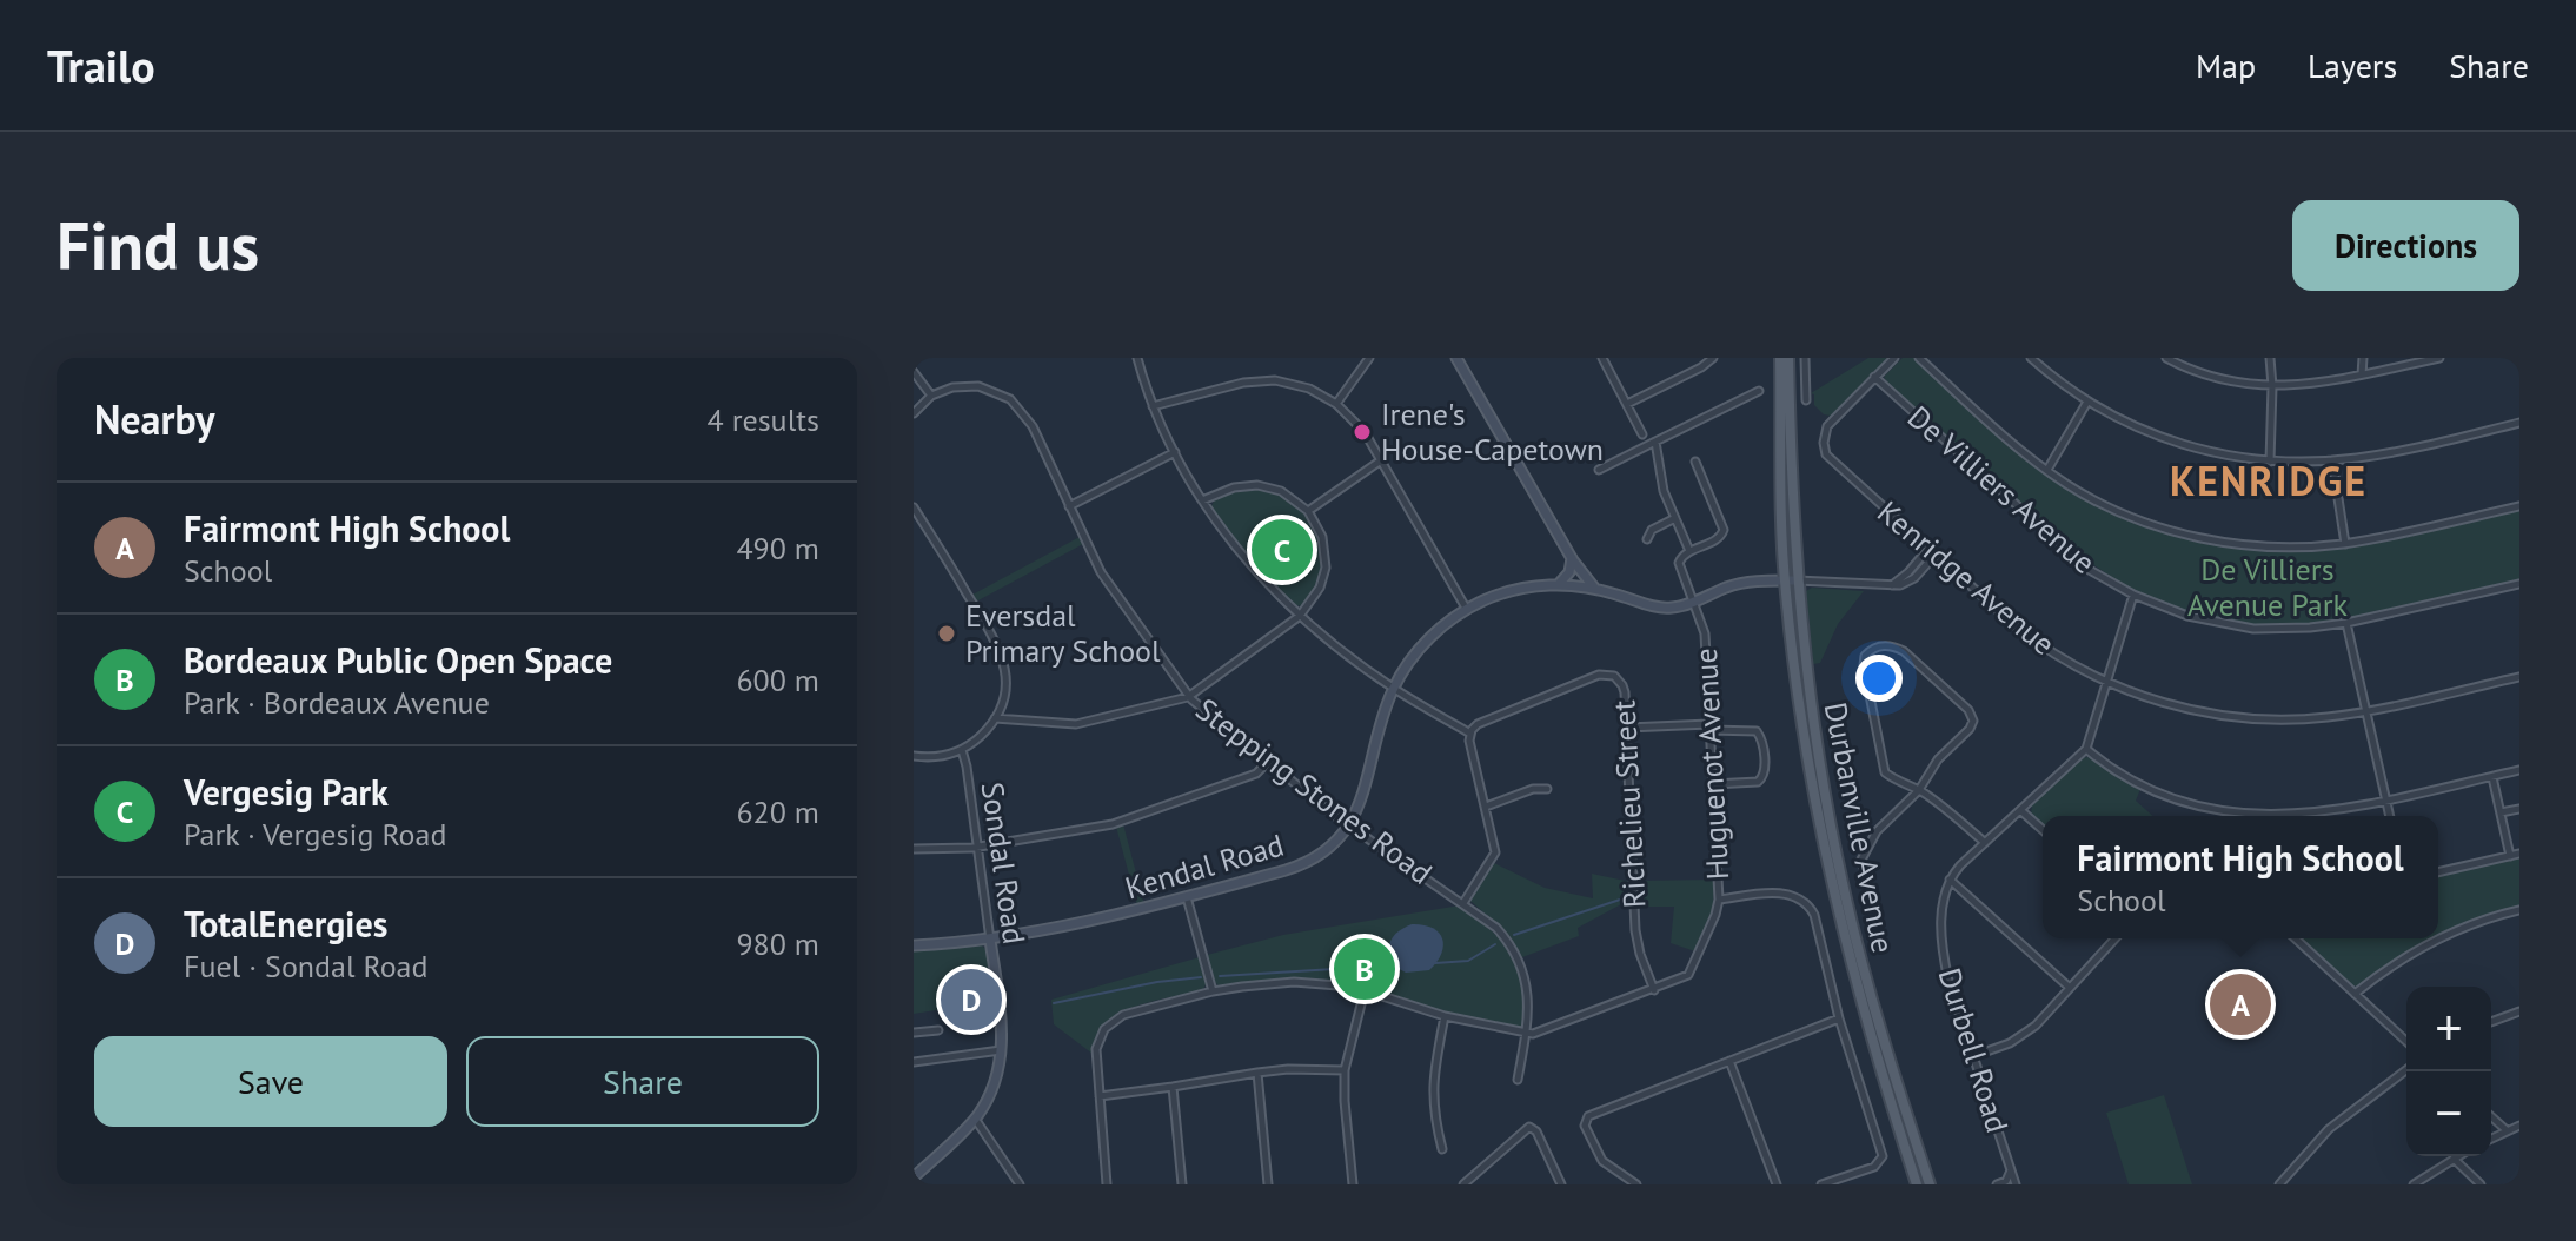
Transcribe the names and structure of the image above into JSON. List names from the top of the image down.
{
  "streets": {
    "main road": ["Durbanville Avenue"],
    "street": [
      "De Villiers Avenue",
      "Kenridge Avenue",
      "Huguenot Avenue",
      "Stepping Stones Road",
      "Richelieu Street",
      "Sondal Road",
      "Kendal Road",
      "Durbell Road"
    ]
  },
  "crossings": [
    ["De Villiers Avenue", "Kenridge Avenue"],
    ["Huguenot Avenue", "Stepping Stones Road"],
    ["Huguenot Avenue", "Richelieu Street"],
    ["Huguenot Avenue", "Kendal Road"],
    ["Stepping Stones Road", "Kendal Road"],
    ["Durbanville Avenue", "Kendal Road"],
    ["Sondal Road", "Kendal Road"]
  ],
  "districts": ["KENRIDGE"],
  "parks": ["De Villiers Avenue Park"],
  "places": ["Irene's House-Capetown", "Eversdal Primary School"],
  "page": {
    "header": "Trailo",
    "nav": ["Map", "Layers", "Share"],
    "buttons": [
      "Directions",
      ["Save", "Share"]
    ],
    "title": "Find us",
    "heading": ["Nearby", "4 results"],
    "list": [
      {
        "mark": "A",
        "name": "Fairmont High School",
        "note": "School",
        "value": "490 m"
      },
      {
        "mark": "B",
        "name": "Bordeaux Public Open Space",
        "note": "Park · Bordeaux Avenue",
        "value": "600 m"
      },
      {
        "mark": "C",
        "name": "Vergesig Park",
        "note": "Park · Vergesig Road",
        "value": "620 m"
      },
      {
        "mark": "D",
        "name": "TotalEnergies",
        "note": "Fuel · Sondal Road",
        "value": "980 m"
      }
    ],
    "pins": [
      "C",
      "B",
      "D",
      "A"
    ],
    "popup": ["Fairmont High School", "School"],
    "map_buttons": ["+", "−"]
  }
}
